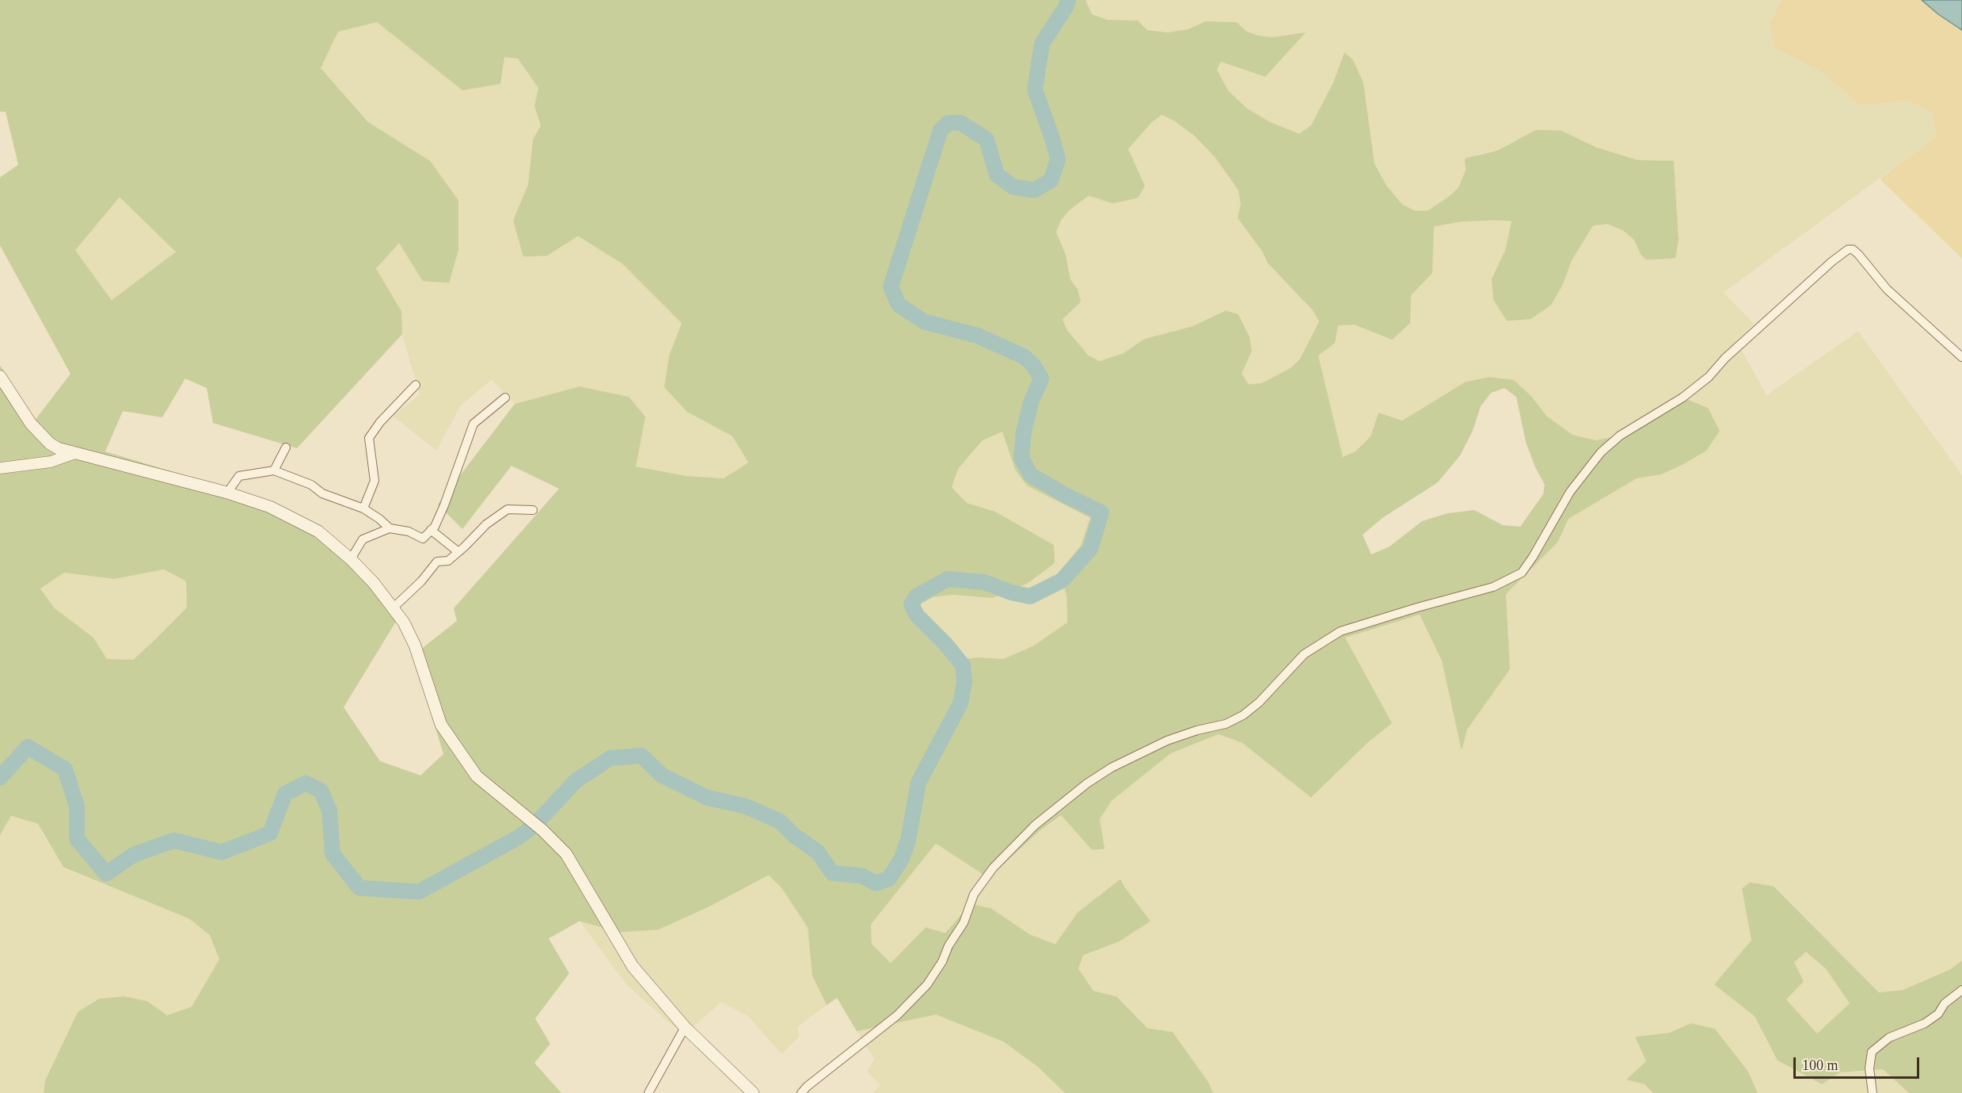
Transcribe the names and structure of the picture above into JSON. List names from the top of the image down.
{
  "scale_bar": "100 m"
}
